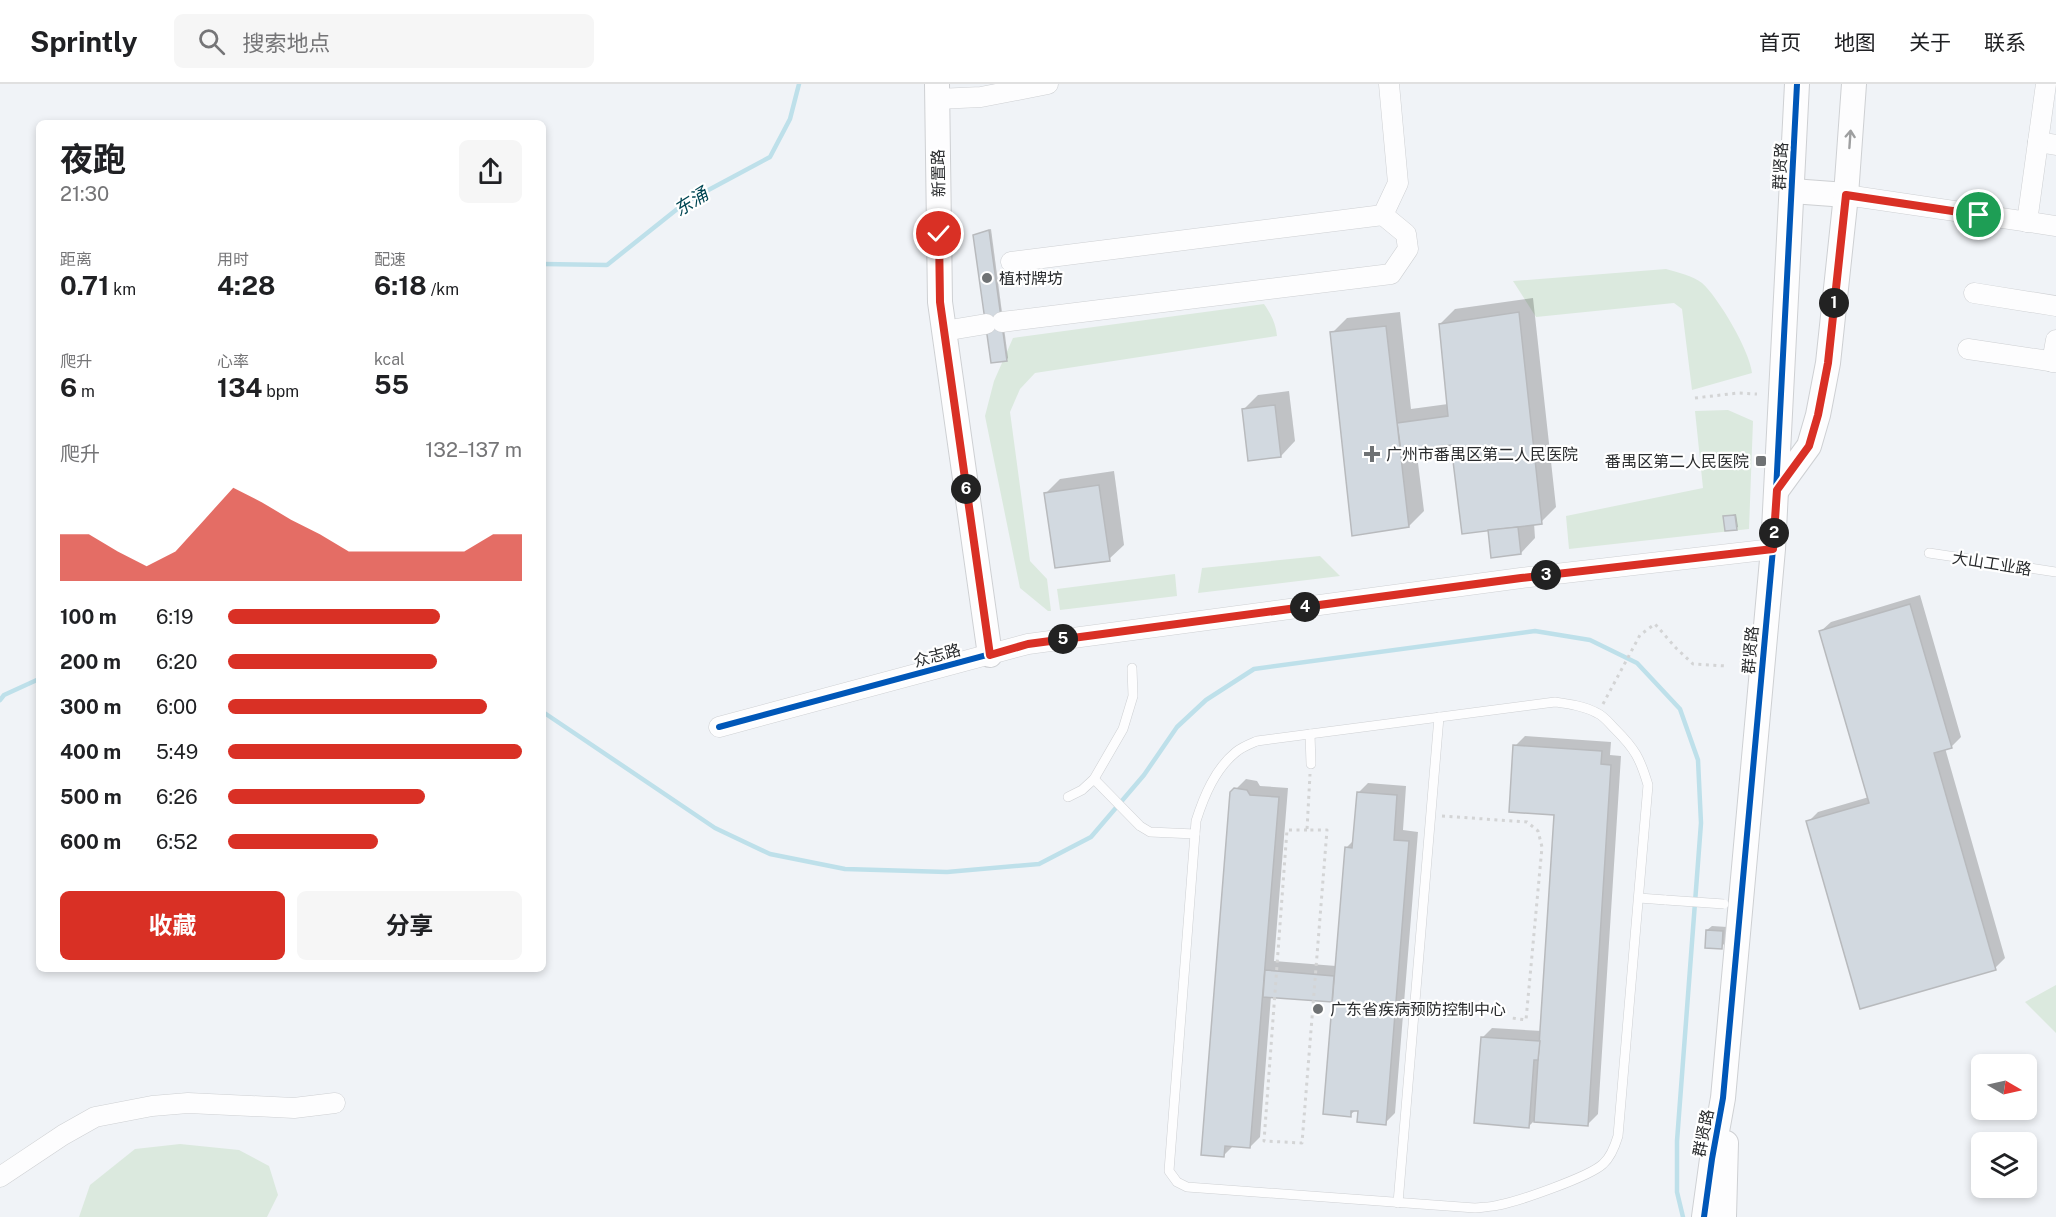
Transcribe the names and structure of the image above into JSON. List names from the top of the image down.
{
  "streets": {
    "street": ["群贤路", "新置路", "众志路"],
    "lane": ["大山工业路"]
  },
  "crossings": [
    ["群贤路", "众志路"],
    ["新置路", "众志路"]
  ],
  "water": ["东涌"],
  "places": {
    "other": ["植村牌坊", "广东省疾病预防控制中心"],
    "health": ["广州市番禺区第二人民医院"],
    "transit": ["番禺区第二人民医院"]
  },
  "north": "right",
  "page": {
    "header": "Sprintly",
    "search": "搜索地点",
    "nav": [
      "首页",
      "地图",
      "关于",
      "联系"
    ],
    "heading": ["夜跑", "21:30"],
    "stats": [
      ["距离", "0.71 km"],
      ["用时", "4:28"],
      ["配速", "6:18 /km"],
      ["爬升", "6 m"],
      ["心率", "134 bpm"],
      ["kcal", "55"]
    ],
    "pins": [
      "1",
      "6",
      "2",
      "3",
      "4",
      "5"
    ],
    "chart": ["爬升", "132–137 m"],
    "list": [
      {
        "name": "100 m",
        "note": "6:19"
      },
      {
        "name": "200 m",
        "note": "6:20"
      },
      {
        "name": "300 m",
        "note": "6:00"
      },
      {
        "name": "400 m",
        "note": "5:49"
      },
      {
        "name": "500 m",
        "note": "6:26"
      },
      {
        "name": "600 m",
        "note": "6:52"
      }
    ],
    "buttons": ["收藏", "分享"]
  }
}
